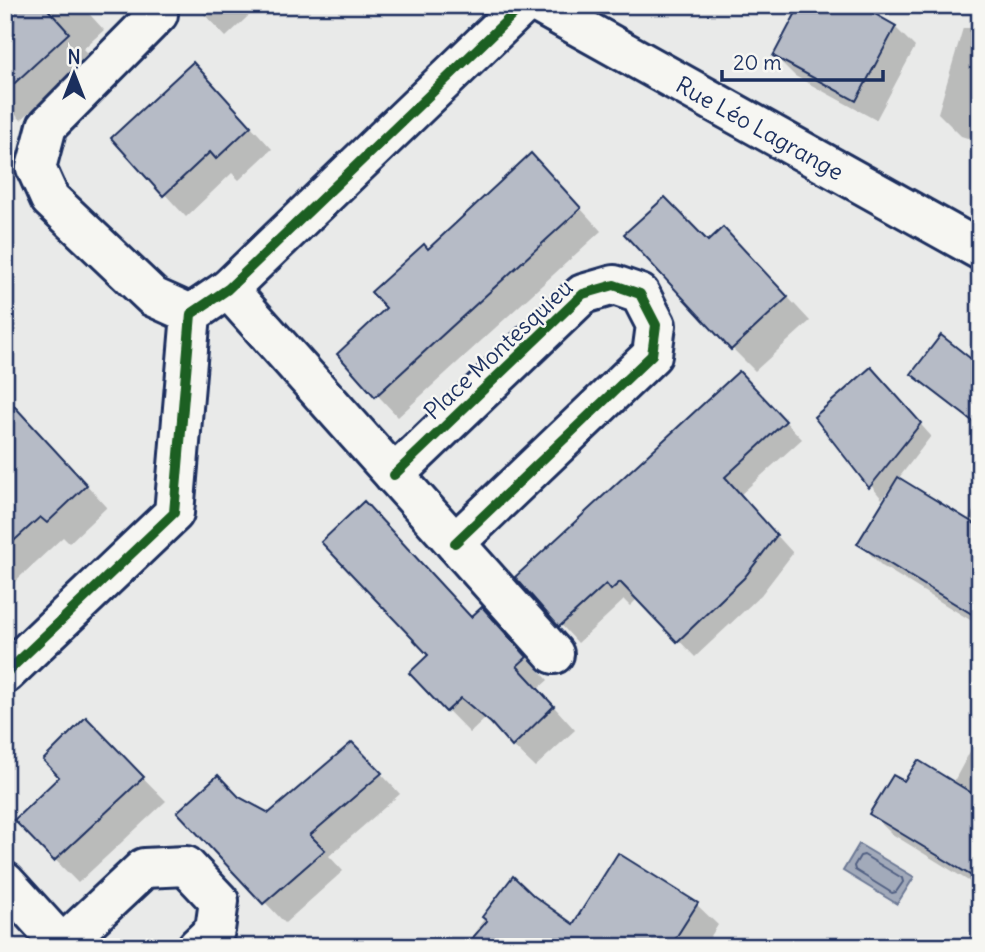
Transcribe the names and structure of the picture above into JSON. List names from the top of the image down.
{
  "streets": {
    "street": ["Rue Léo Lagrange", "Place Montesquieu"]
  },
  "scale_bar": "20 m",
  "north": "top"
}
